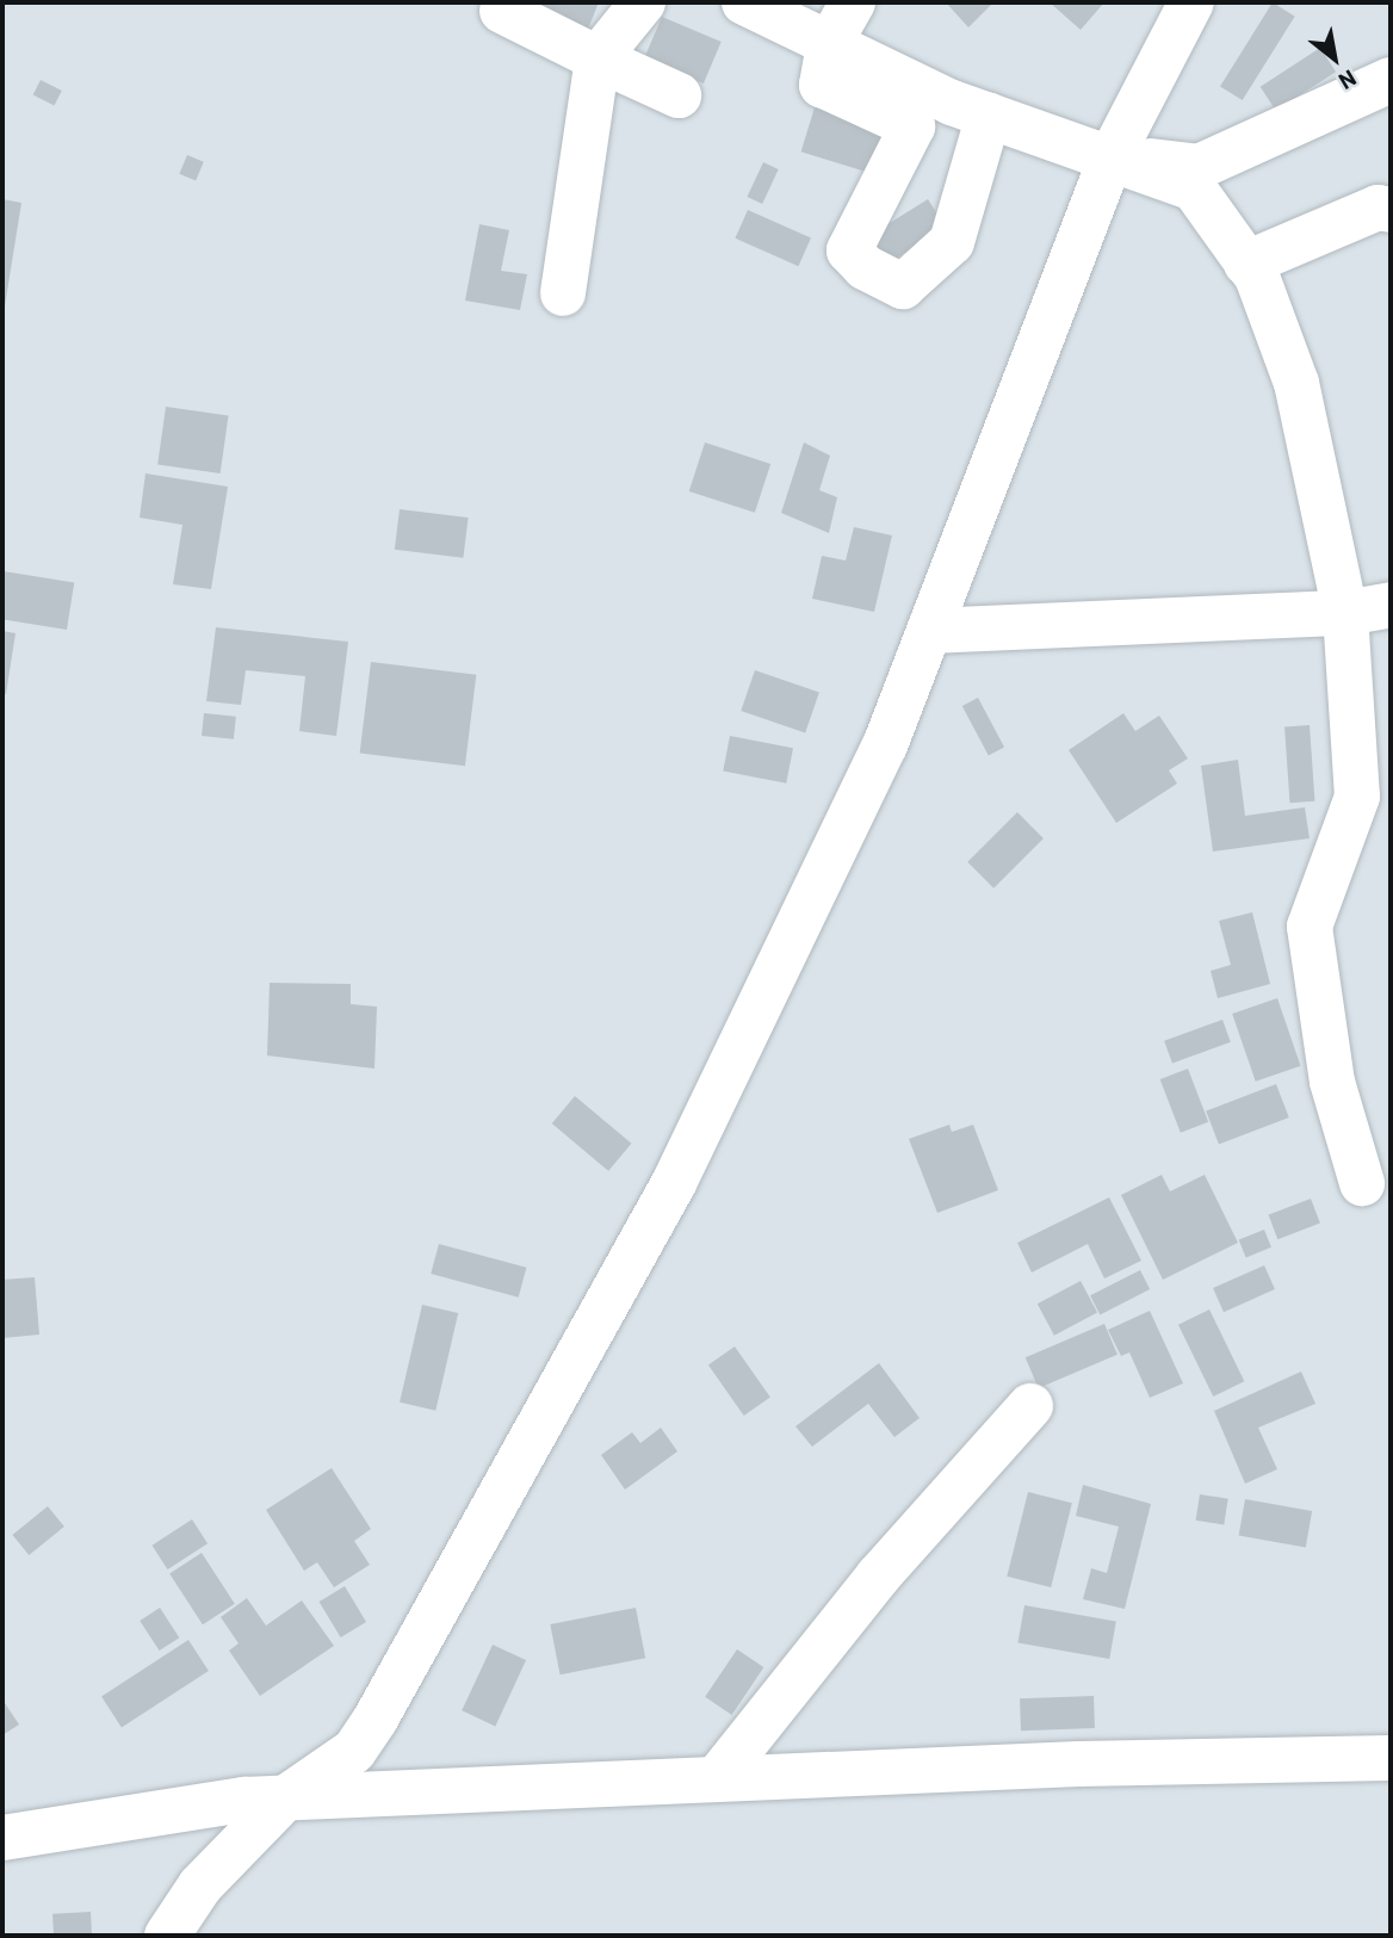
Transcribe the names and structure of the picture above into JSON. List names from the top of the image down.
{
  "north": "bottom right"
}
